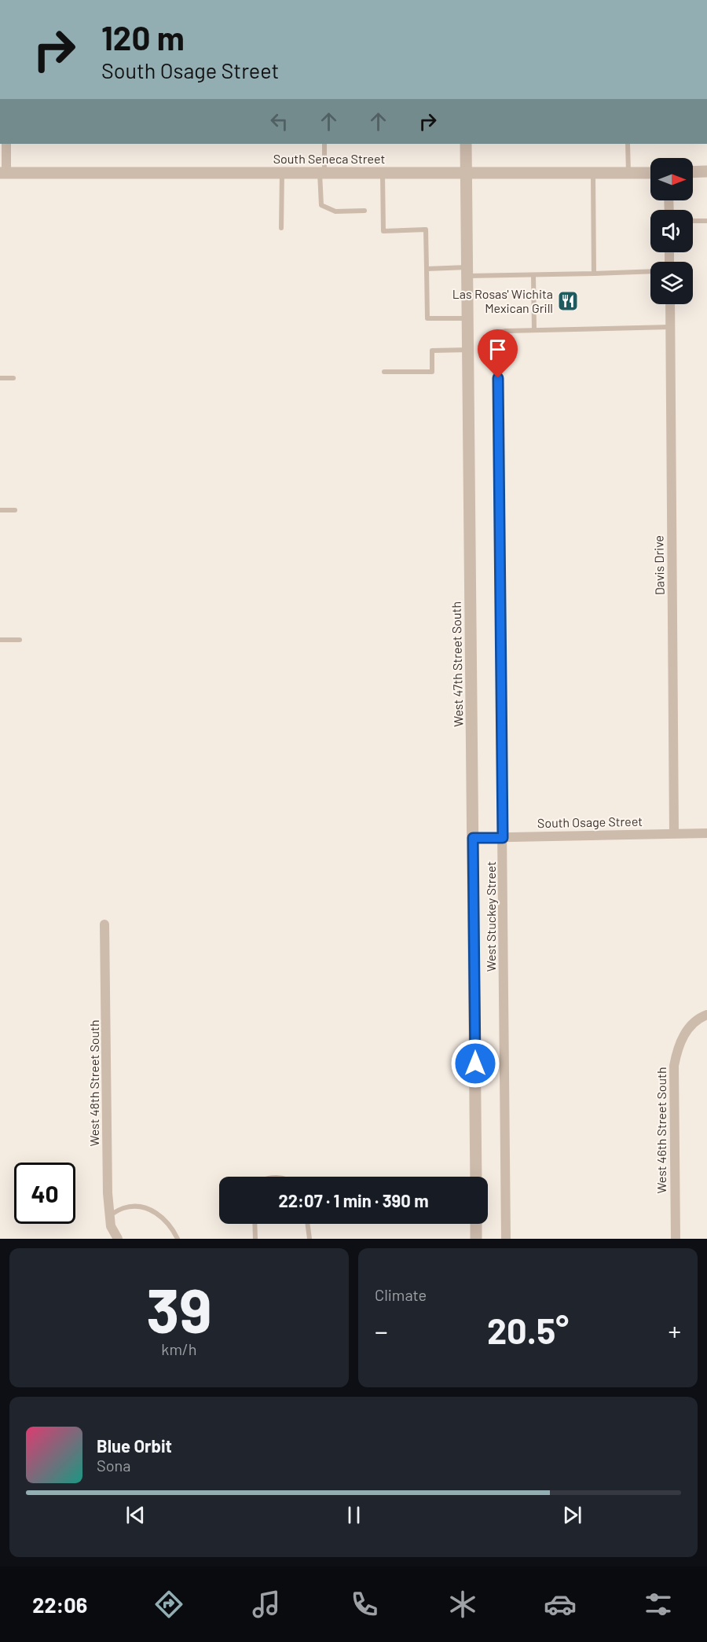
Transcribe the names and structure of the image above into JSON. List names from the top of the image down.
{
  "streets": {
    "street": [
      "South Seneca Street",
      "Davis Drive",
      "West 47th Street South",
      "South Osage Street",
      "West Stuckey Street",
      "West 48th Street South",
      "West 46th Street South"
    ]
  },
  "crossings": [
    ["South Seneca Street", "West 47th Street South"],
    ["Davis Drive", "South Osage Street"],
    ["West 47th Street South", "South Osage Street"],
    ["South Osage Street", "West Stuckey Street"]
  ],
  "places": {
    "restaurant": ["Las Rosas' Wichita Mexican Grill"]
  },
  "north": "right",
  "page": {
    "turn": ["120 m", "South Osage Street"],
    "limit": "40",
    "trip": "22:07 · 1 min · 390 m",
    "tile": [
      ["39", "km/h"],
      "Climate"
    ],
    "heat": ["−", "20.5°", "+"],
    "song": ["Blue Orbit", "Sona"],
    "tabs": "22:06"
  }
}
